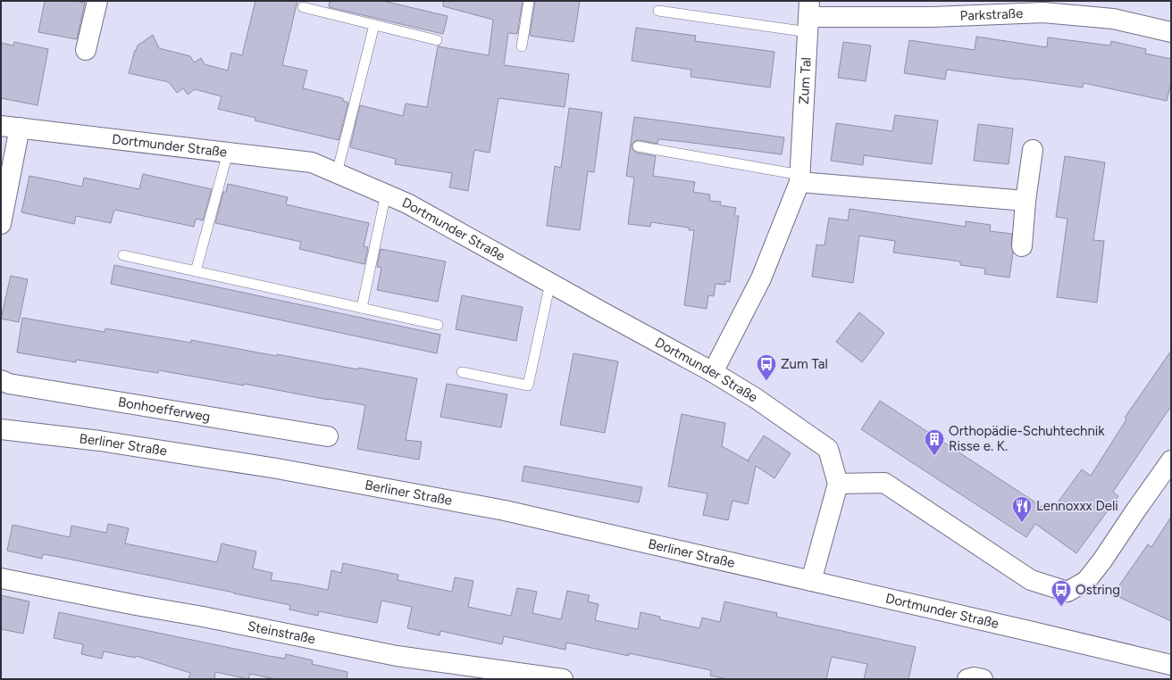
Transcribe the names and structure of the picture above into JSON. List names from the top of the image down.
{
  "streets": {
    "street": [
      "Parkstraße",
      "Zum Tal",
      "Dortmunder Straße",
      "Bonhoefferweg",
      "Berliner Straße",
      "Steinstraße"
    ]
  },
  "crossings": [
    ["Parkstraße", "Zum Tal"],
    ["Zum Tal", "Dortmunder Straße"],
    ["Dortmunder Straße", "Berliner Straße"]
  ],
  "places": {
    "bus stop": ["Zum Tal", "Ostring"],
    "building": ["Orthopädie-Schuhtechnik Risse e. K."],
    "restaurant": ["Lennoxxx Deli"]
  }
}
